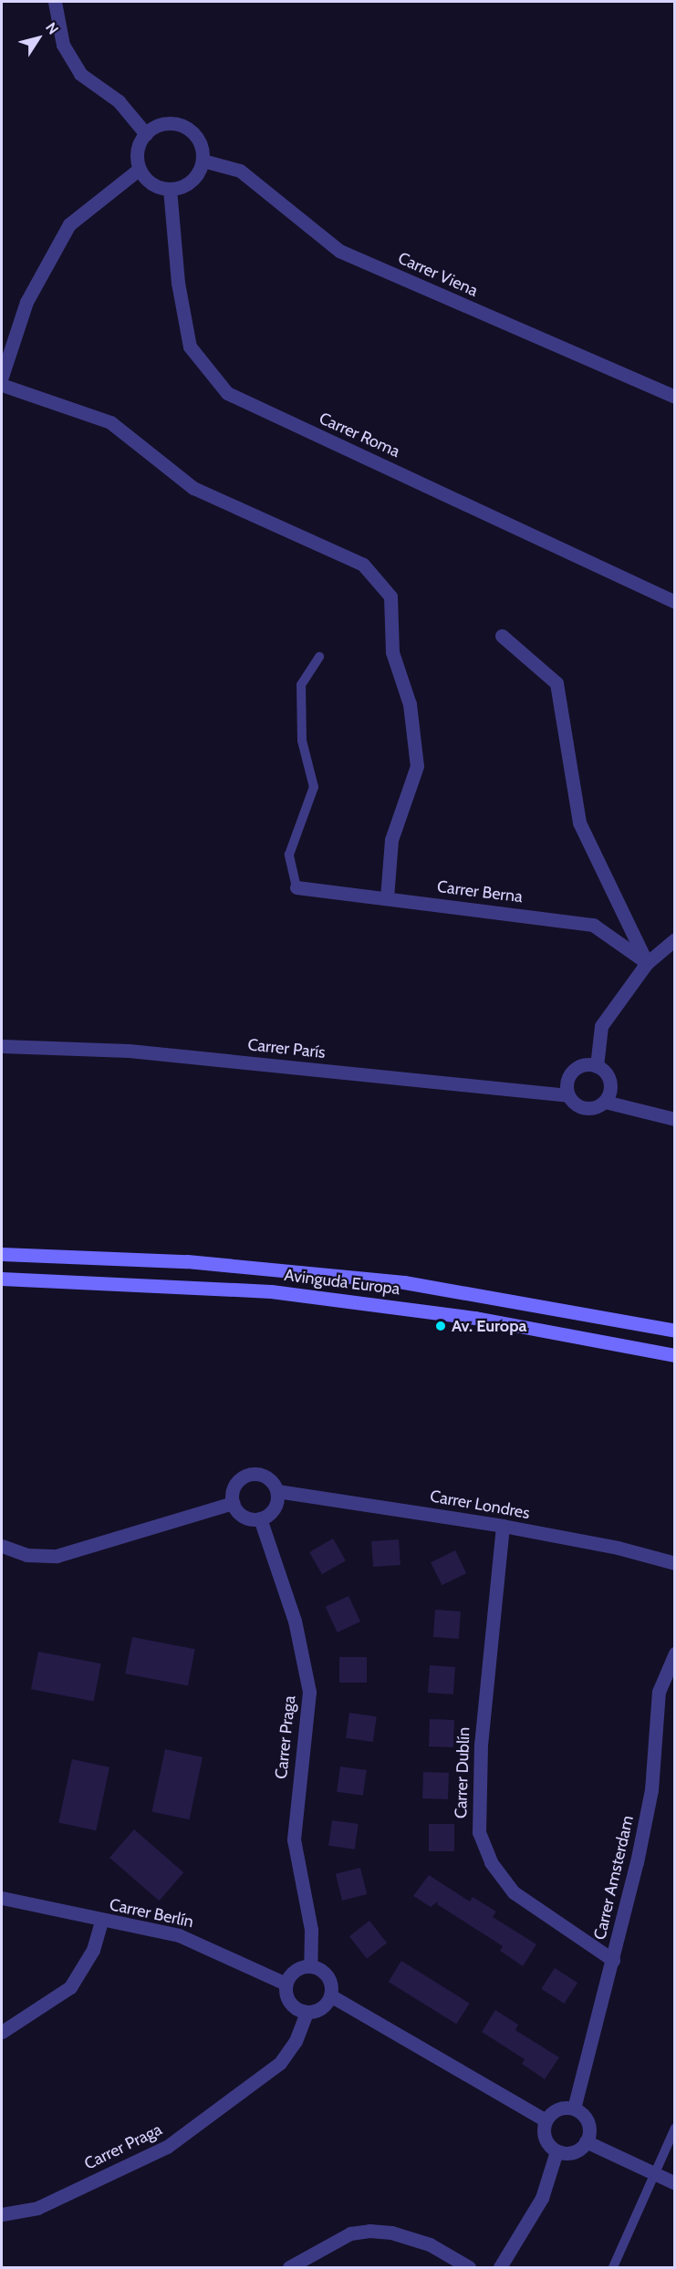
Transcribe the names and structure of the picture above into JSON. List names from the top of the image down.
{
  "streets": {
    "main road": ["Avinguda Europa"],
    "street": [
      "Carrer Viena",
      "Carrer Roma",
      "Carrer Berna",
      "Carrer París",
      "Carrer Londres",
      "Carrer Praga",
      "Carrer Dublín",
      "Carrer Amsterdam",
      "Carrer Berlín"
    ]
  },
  "crossings": [
    ["Carrer Viena", "Carrer Roma"],
    ["Carrer Londres", "Carrer Praga"],
    ["Carrer Londres", "Carrer Dublín"],
    ["Carrer Praga", "Carrer Berlín"],
    ["Carrer Dublín", "Carrer Amsterdam"]
  ],
  "places": ["Av. Europa"],
  "north": "top right"
}
